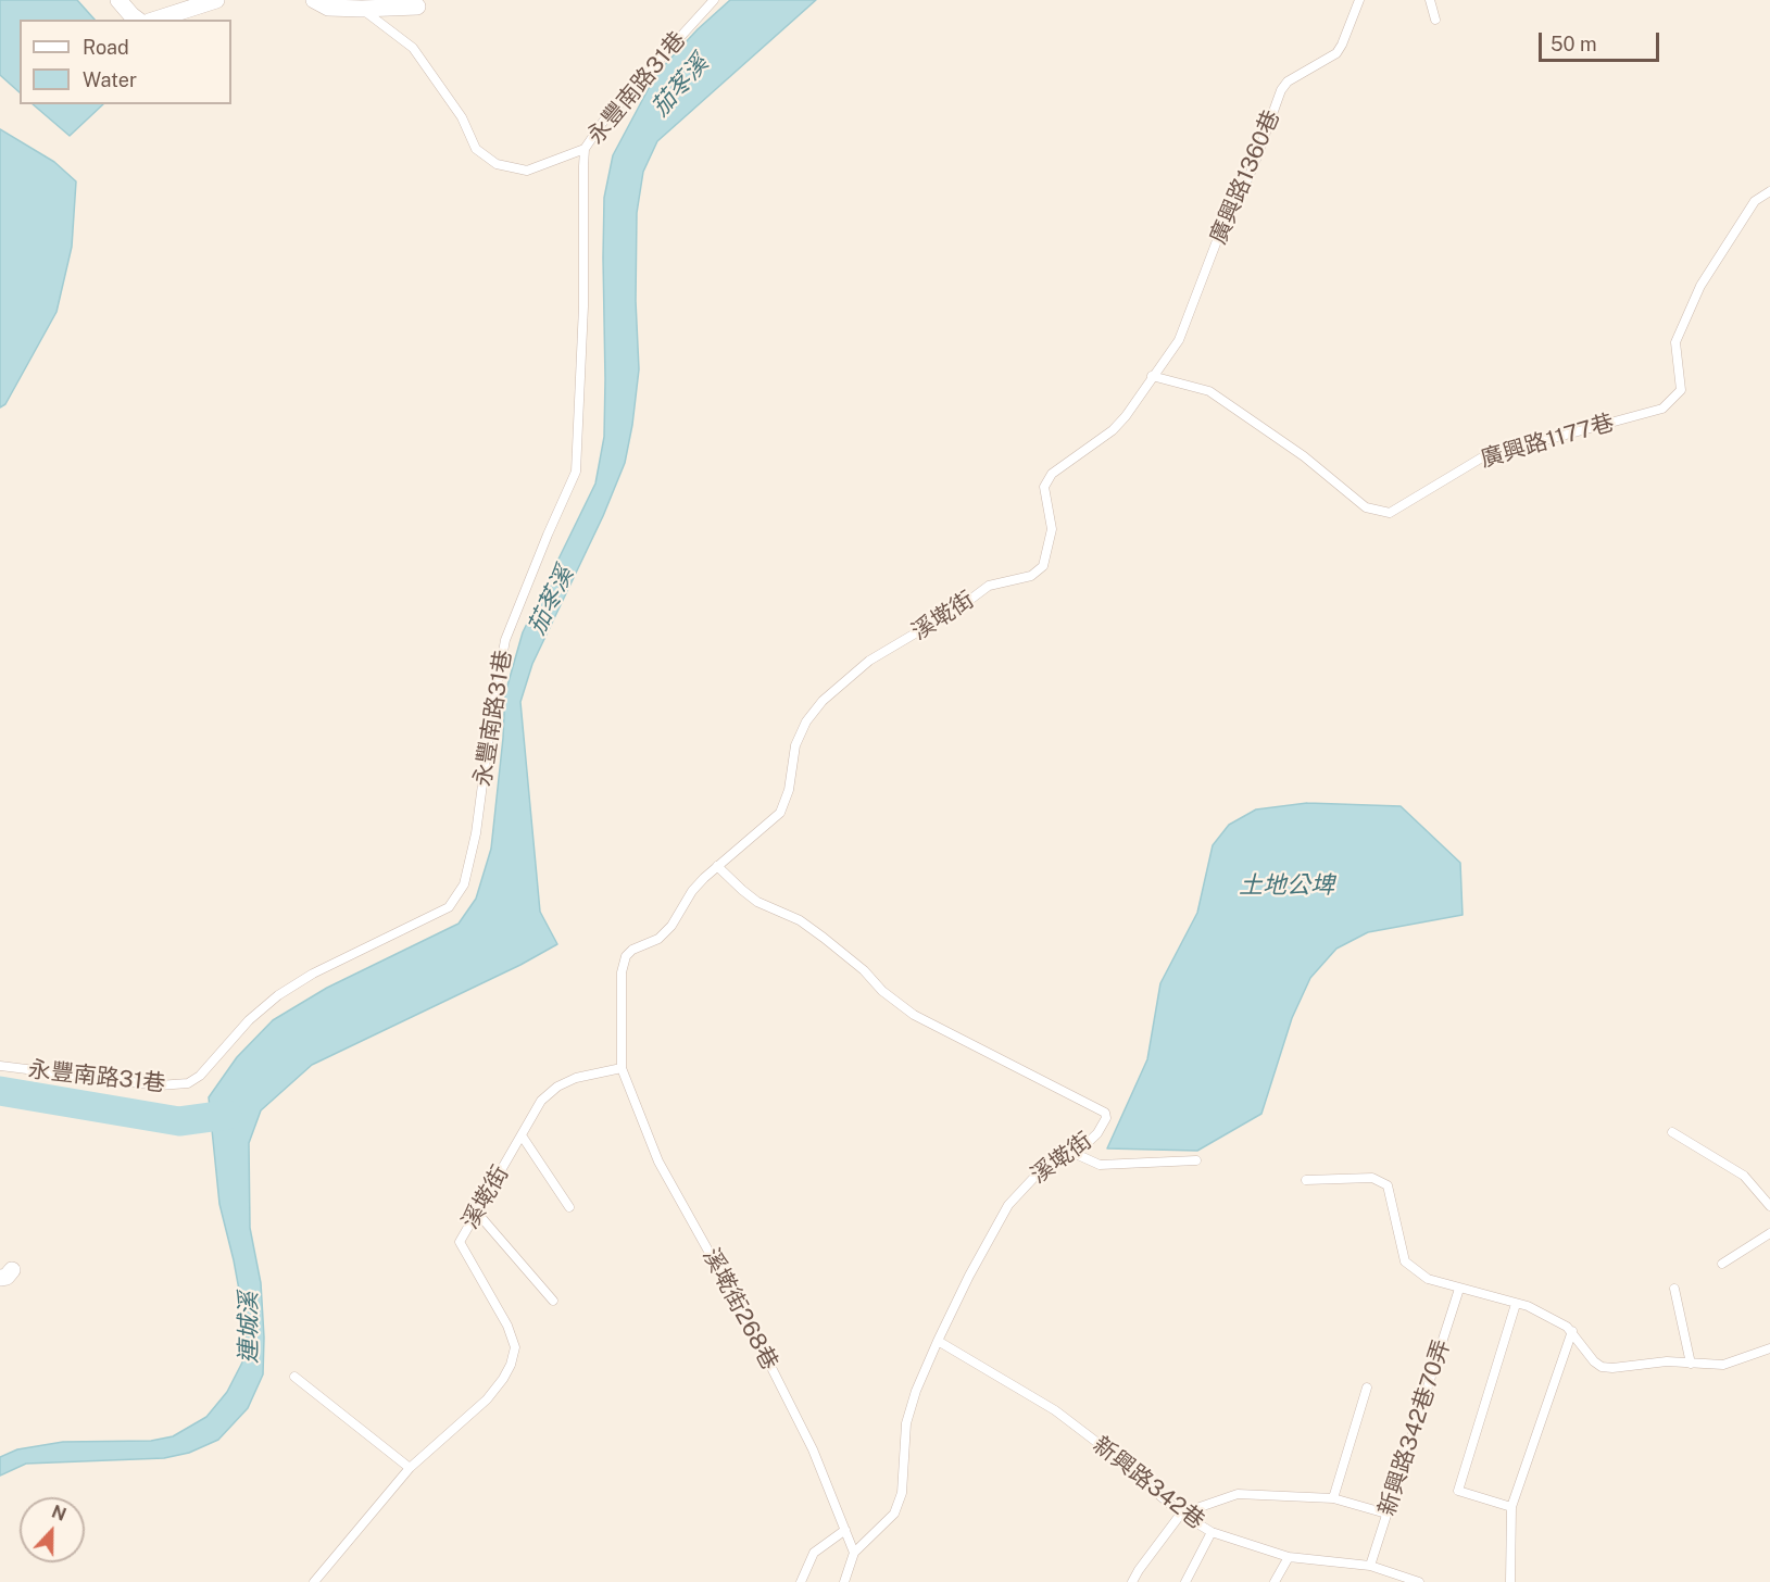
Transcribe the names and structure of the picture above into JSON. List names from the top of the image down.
{
  "streets": {
    "lane": [
      "永豐南路31巷",
      "廣興路1360巷",
      "廣興路1177巷",
      "溪墘街",
      "溪墘街268巷",
      "新興路342巷70弄",
      "新興路342巷"
    ]
  },
  "crossings": [
    ["廣興路1360巷", "廣興路1177巷"],
    ["廣興路1360巷", "溪墘街"],
    ["廣興路1177巷", "溪墘街"],
    ["溪墘街", "溪墘街268巷"],
    ["溪墘街", "新興路342巷"],
    ["新興路342巷70弄", "新興路342巷"]
  ],
  "water": ["茄苳溪", "土地公埤", "連城溪"],
  "legend": ["Road", "Water"],
  "scale_bar": "50 m",
  "north": "top"
}
